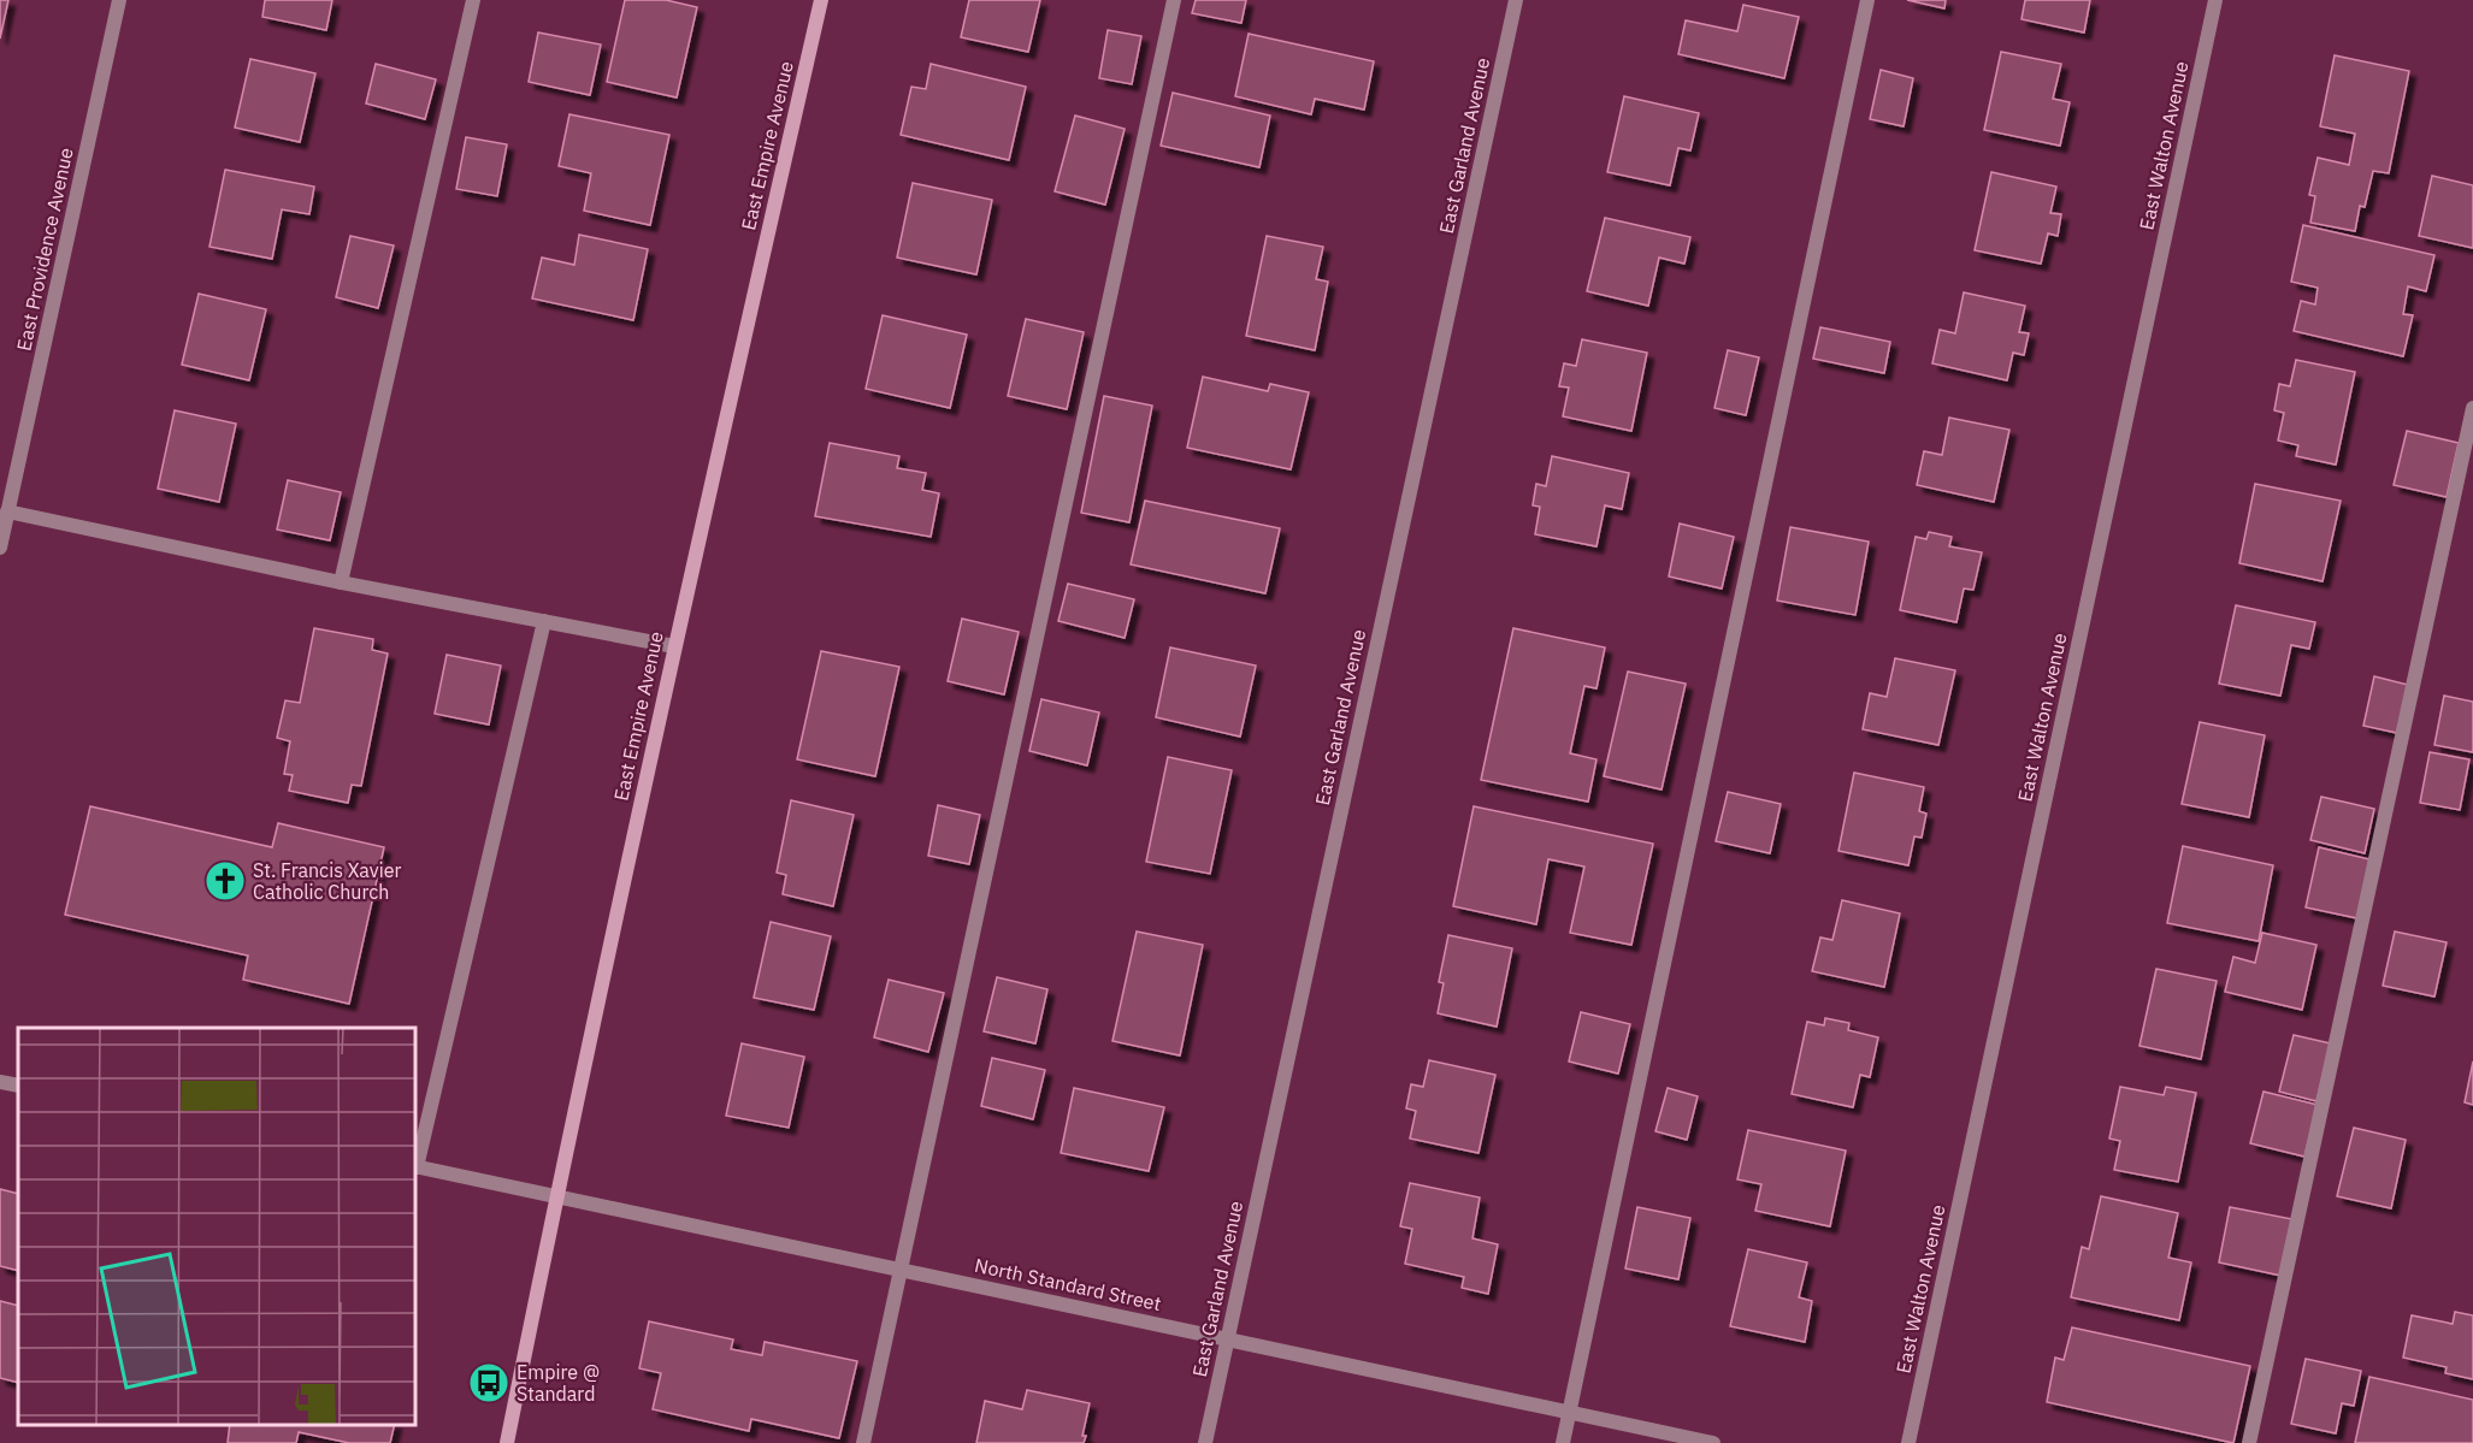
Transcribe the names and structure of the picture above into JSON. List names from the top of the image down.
{
  "streets": {
    "street": [
      "East Empire Avenue",
      "East Garland Avenue",
      "East Walton Avenue",
      "East Providence Avenue",
      "North Standard Street"
    ]
  },
  "crossings": [
    ["East Empire Avenue", "North Standard Street"],
    ["East Garland Avenue", "North Standard Street"]
  ],
  "places": {
    "church": ["St. Francis Xavier Catholic Church"],
    "bus stop": ["Empire @ Standard"]
  }
}
